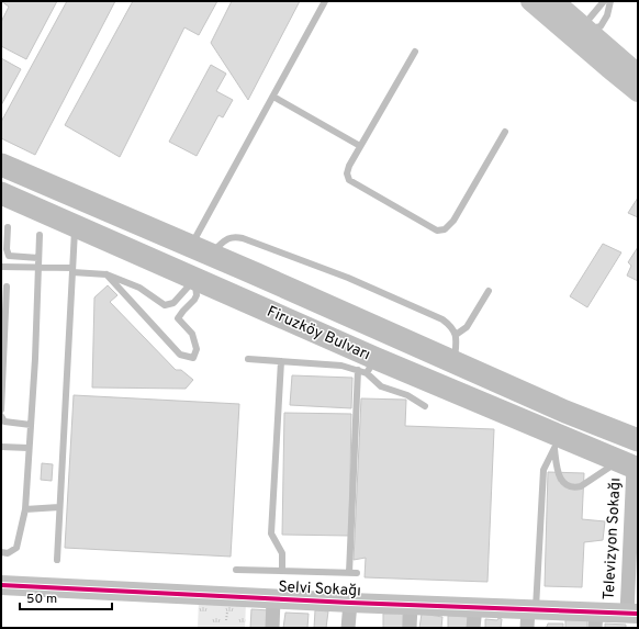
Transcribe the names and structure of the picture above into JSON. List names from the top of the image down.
{
  "streets": {
    "main road": ["Firuzköy Bulvarı"],
    "street": ["Televizyon Sokağı", "Selvi Sokağı"]
  },
  "crossings": [
    ["Firuzköy Bulvarı", "Televizyon Sokağı"],
    ["Televizyon Sokağı", "Selvi Sokağı"]
  ],
  "scale_bar": "50 m"
}
